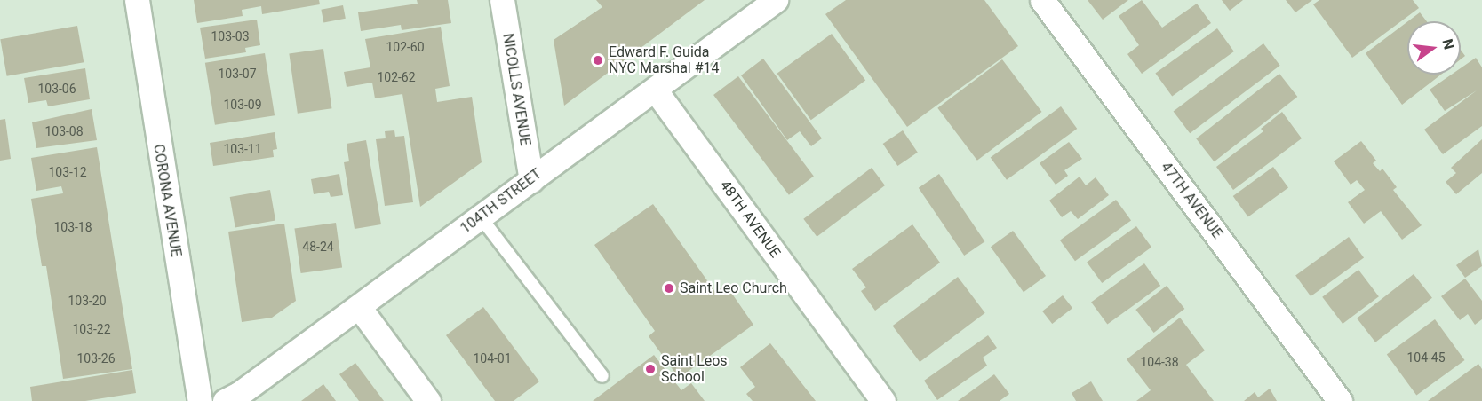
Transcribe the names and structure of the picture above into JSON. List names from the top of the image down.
{
  "streets": {
    "street": [
      "NICOLLS AVENUE",
      "CORONA AVENUE",
      "47TH AVENUE",
      "104TH STREET",
      "48TH AVENUE"
    ]
  },
  "crossings": [
    ["NICOLLS AVENUE", "104TH STREET"],
    ["104TH STREET", "48TH AVENUE"]
  ],
  "places": ["Edward F. Guida NYC Marshal #14", "Saint Leo Church", "Saint Leos School"],
  "house_numbers": [
    "103-03",
    "102-60",
    "103-07",
    "102-62",
    "103-06",
    "103-09",
    "103-08",
    "103-11",
    "103-12",
    "103-18",
    "48-24",
    "103-20",
    "103-22",
    "104-45",
    "103-26",
    "104-01",
    "104-38"
  ],
  "north": "right"
}
